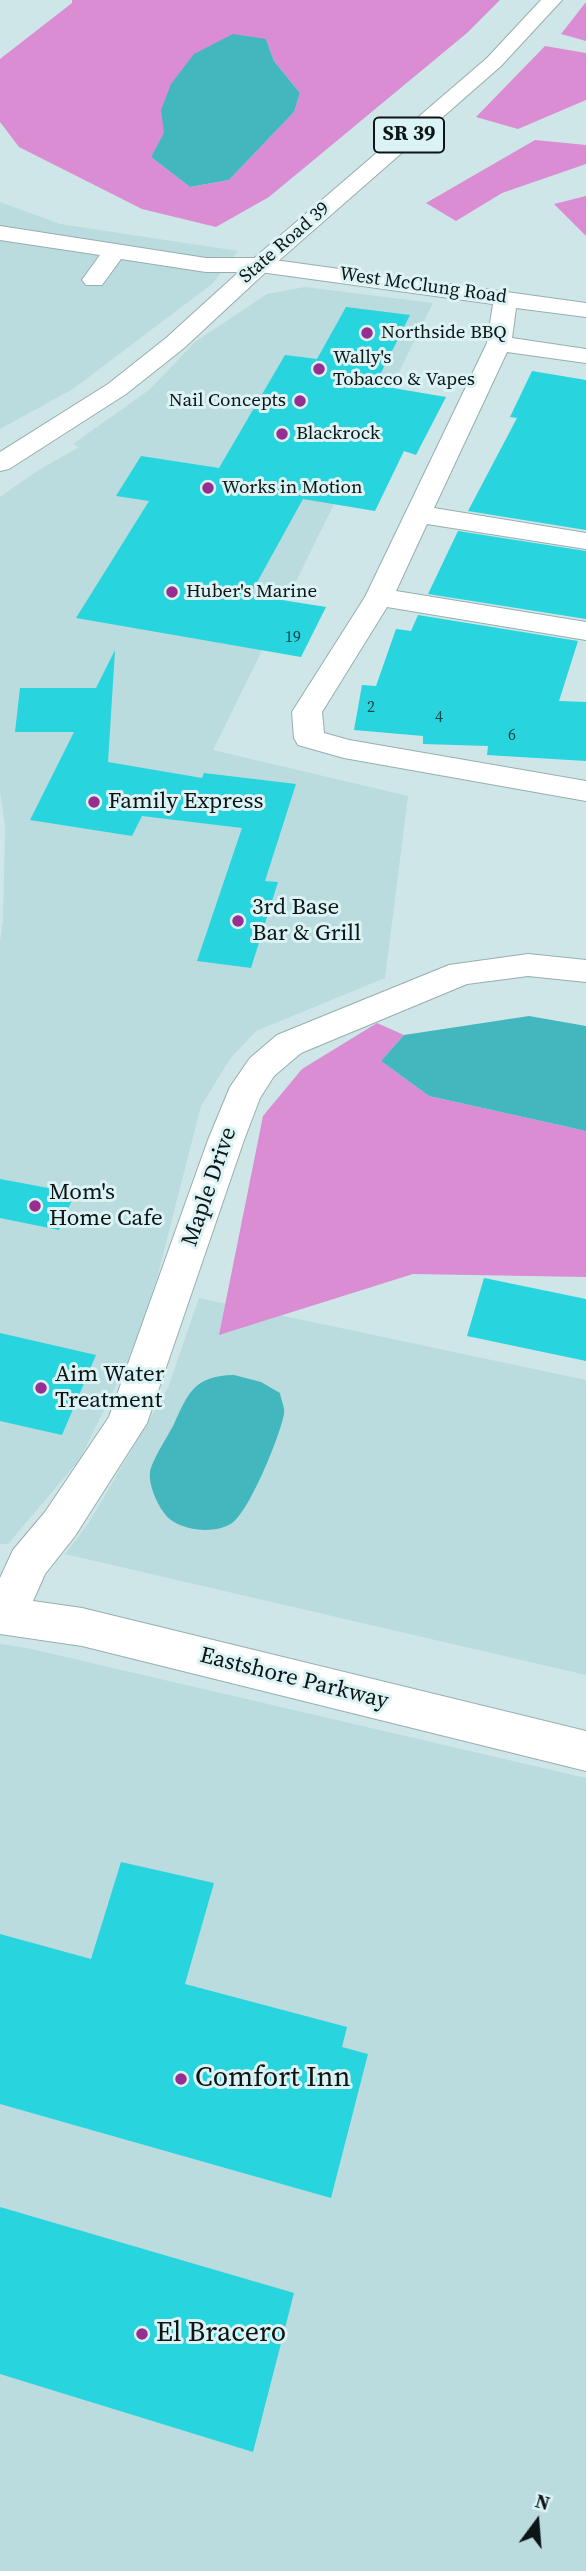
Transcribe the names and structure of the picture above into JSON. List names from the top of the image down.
{
  "streets": {
    "street": [
      "SR 39",
      "State Road 39",
      "West McClung Road",
      "Maple Drive",
      "Eastshore Parkway"
    ]
  },
  "crossings": [
    ["State Road 39", "West McClung Road"],
    ["Maple Drive", "Eastshore Parkway"]
  ],
  "places": [
    "Northside BBQ",
    "Wally's Tobacco & Vapes",
    "Nail Concepts",
    "Blackrock",
    "Works in Motion",
    "Huber's Marine",
    "Family Express",
    "3rd Base Bar & Grill",
    "Mom's Home Cafe",
    "Aim Water Treatment",
    "Comfort Inn",
    "El Bracero"
  ],
  "house_numbers": [
    "19",
    "2",
    "4",
    "6"
  ],
  "north": "top"
}
